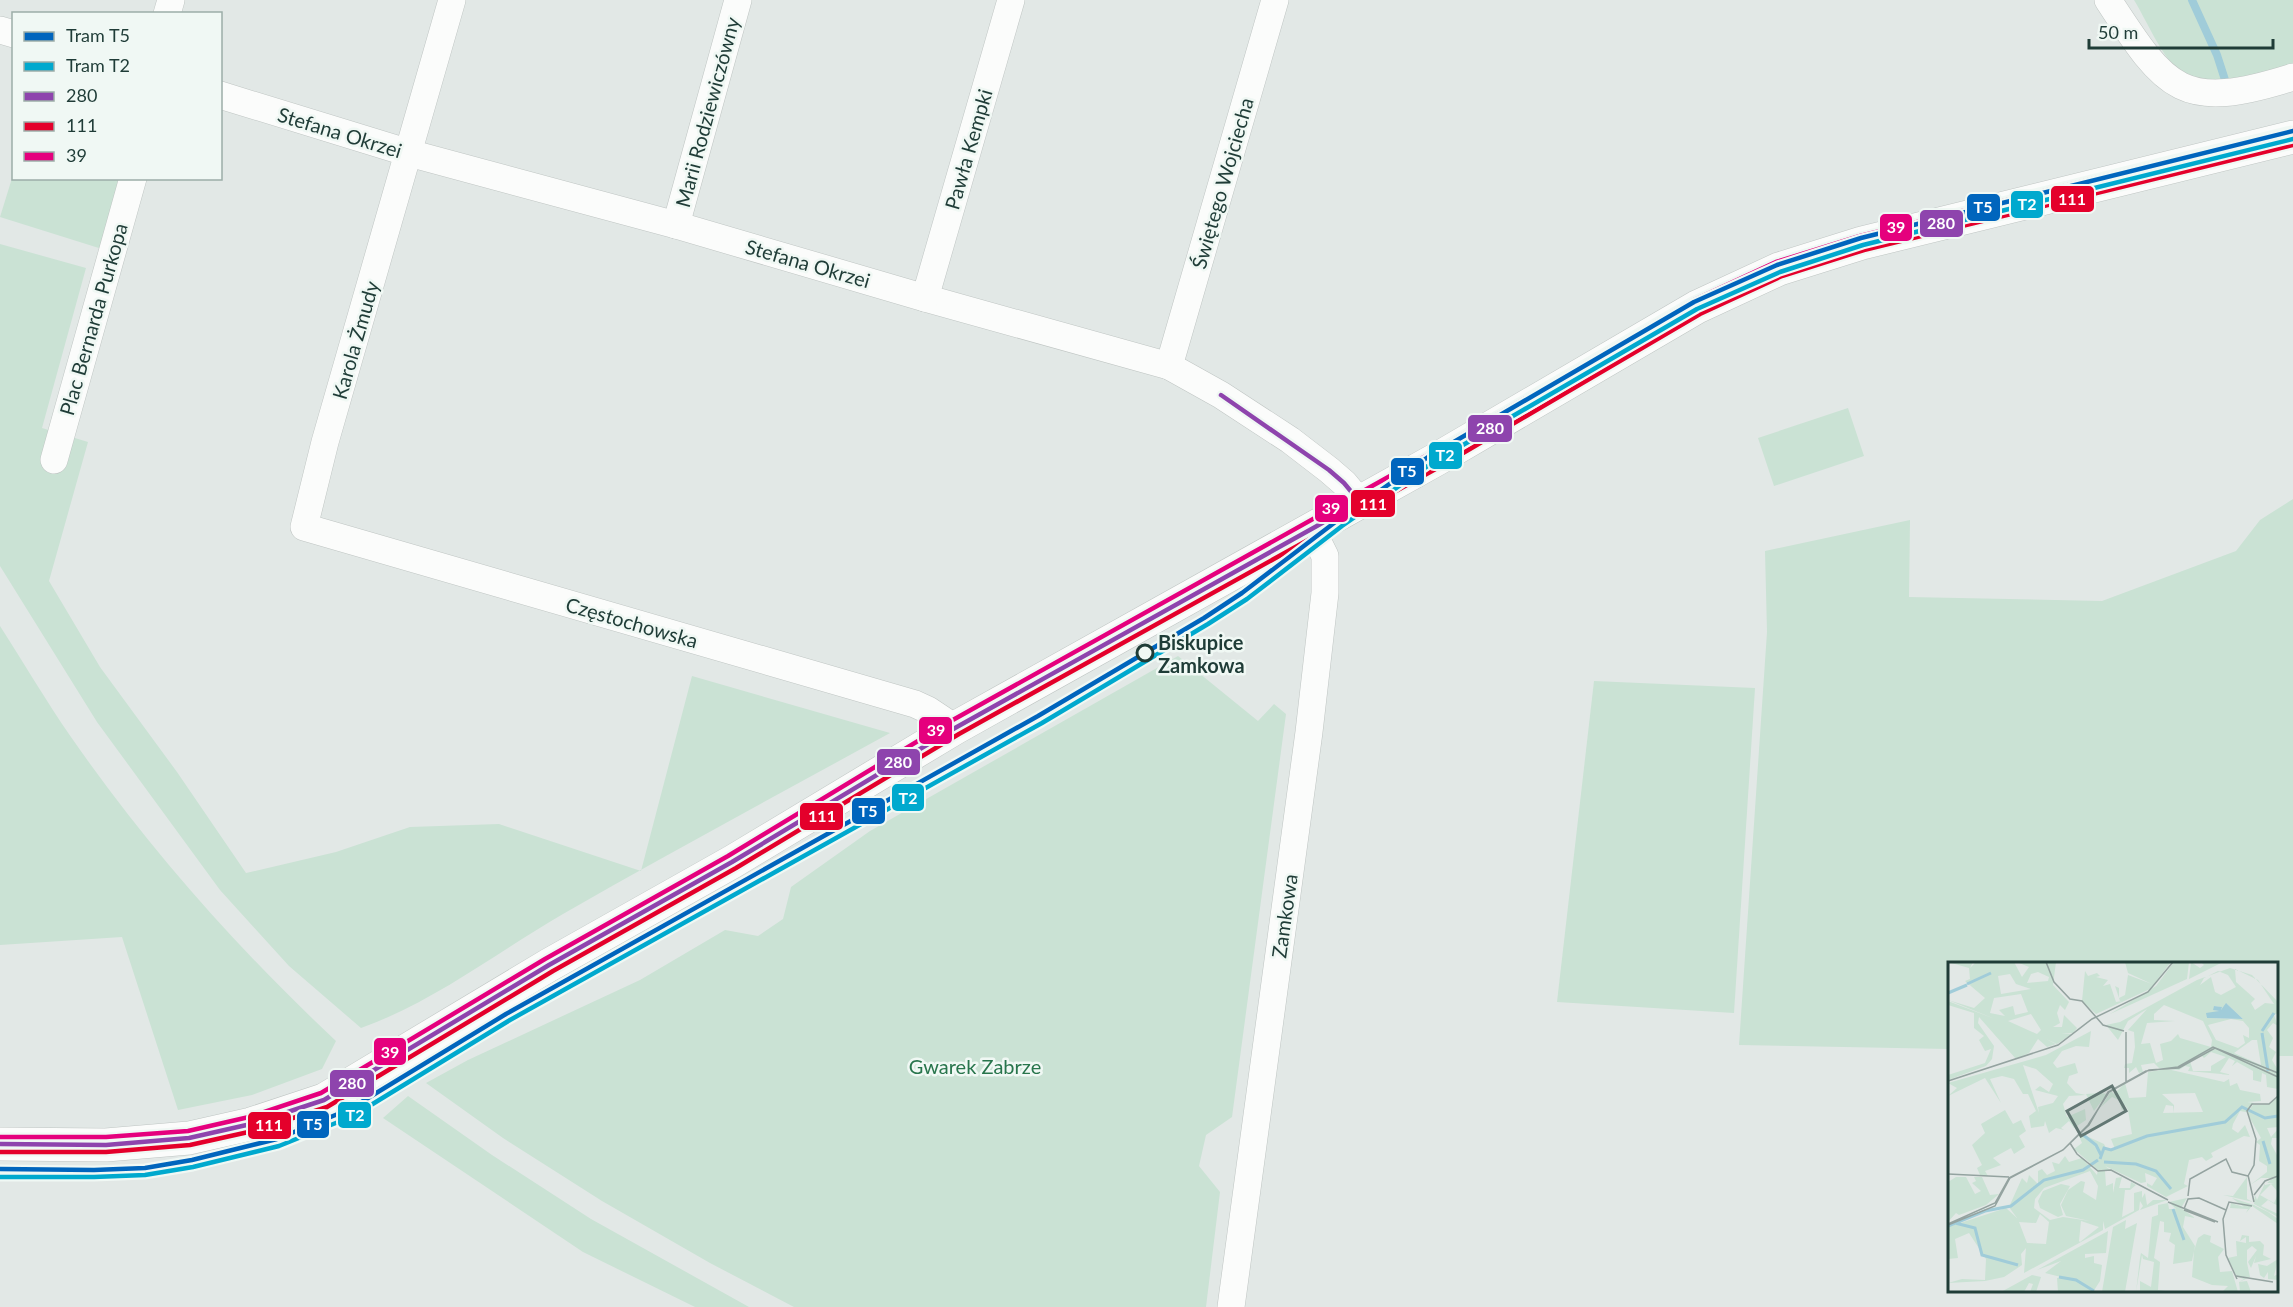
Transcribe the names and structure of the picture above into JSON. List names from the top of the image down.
{
  "streets": {
    "street": [
      "Marii Rodziewiczówny",
      "Stefana Okrzei",
      "Pawła Kempki",
      "Świętego Wojciecha",
      "Plac Bernarda Purkopa",
      "Karola Żmudy",
      "Częstochowska",
      "Zamkowa"
    ]
  },
  "crossings": [
    ["Marii Rodziewiczówny", "Stefana Okrzei"],
    ["Stefana Okrzei", "Pawła Kempki"],
    ["Stefana Okrzei", "Świętego Wojciecha"],
    ["Stefana Okrzei", "Karola Żmudy"],
    ["Karola Żmudy", "Częstochowska"]
  ],
  "parks": ["Gwarek Zabrze"],
  "places": ["Biskupice Zamkowa"],
  "lines": [
    "transit line 39",
    "tram line T5",
    "transit line 280",
    "tram line T2",
    "transit line 111"
  ],
  "legend": [
    "Tram T5",
    "Tram T2",
    "280",
    "111",
    "39"
  ],
  "scale_bar": "50 m"
}
